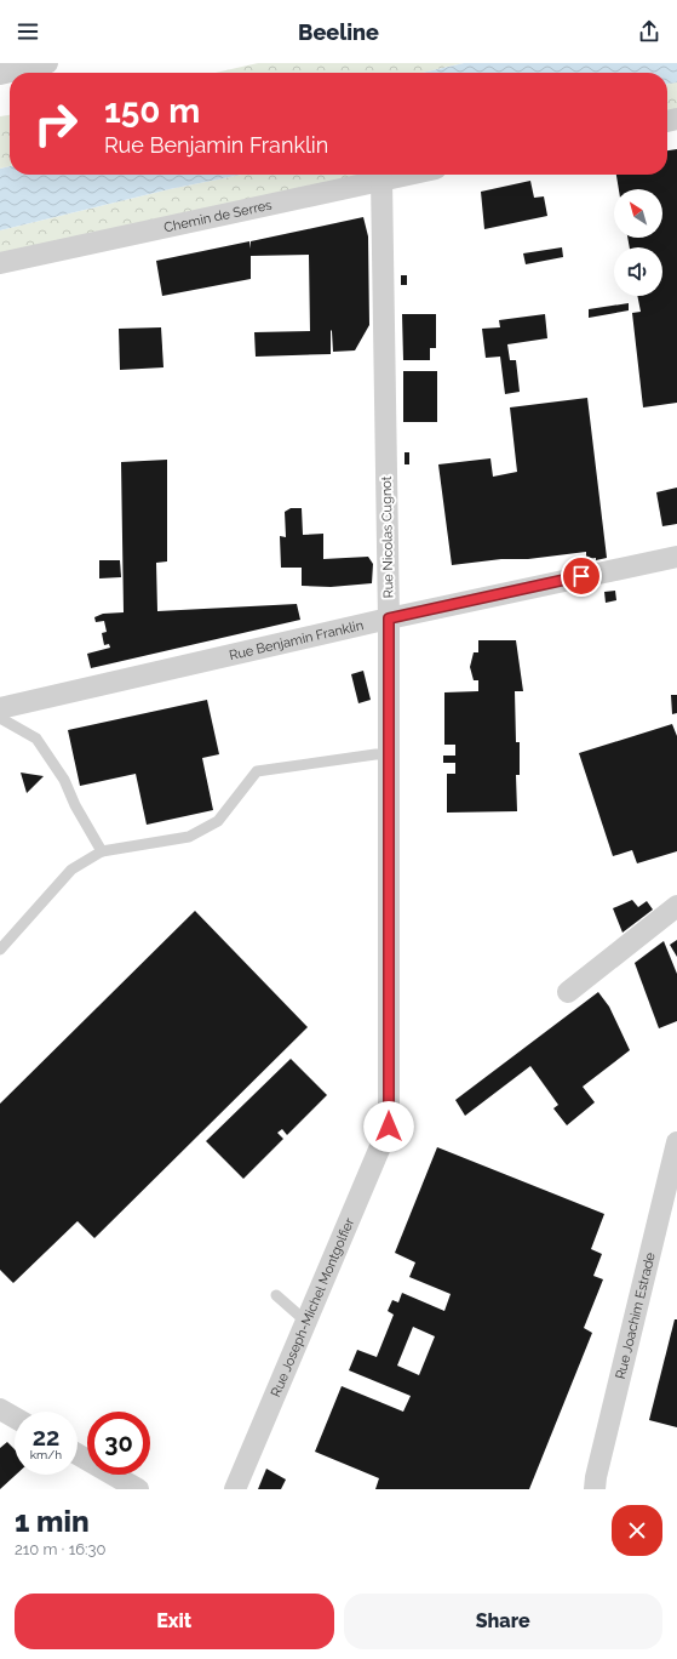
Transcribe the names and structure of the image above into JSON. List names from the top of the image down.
{
  "streets": {
    "street": [
      "Chemin de Serres",
      "Rue Nicolas Cugnot",
      "Rue Benjamin Franklin",
      "Rue Joseph-Michel Montgolfier",
      "Rue Joachim Estrade"
    ]
  },
  "crossings": [
    ["Chemin de Serres", "Rue Nicolas Cugnot"],
    ["Rue Nicolas Cugnot", "Rue Benjamin Franklin"],
    ["Rue Nicolas Cugnot", "Rue Joseph-Michel Montgolfier"]
  ],
  "north": "top left",
  "page": {
    "header": "Beeline",
    "turn": ["150 m", "Rue Benjamin Franklin"],
    "speed": "22 km/h",
    "limit": "30",
    "heading": ["1 min", "210 m · 16:30"],
    "buttons": ["Exit", "Share"]
  }
}
